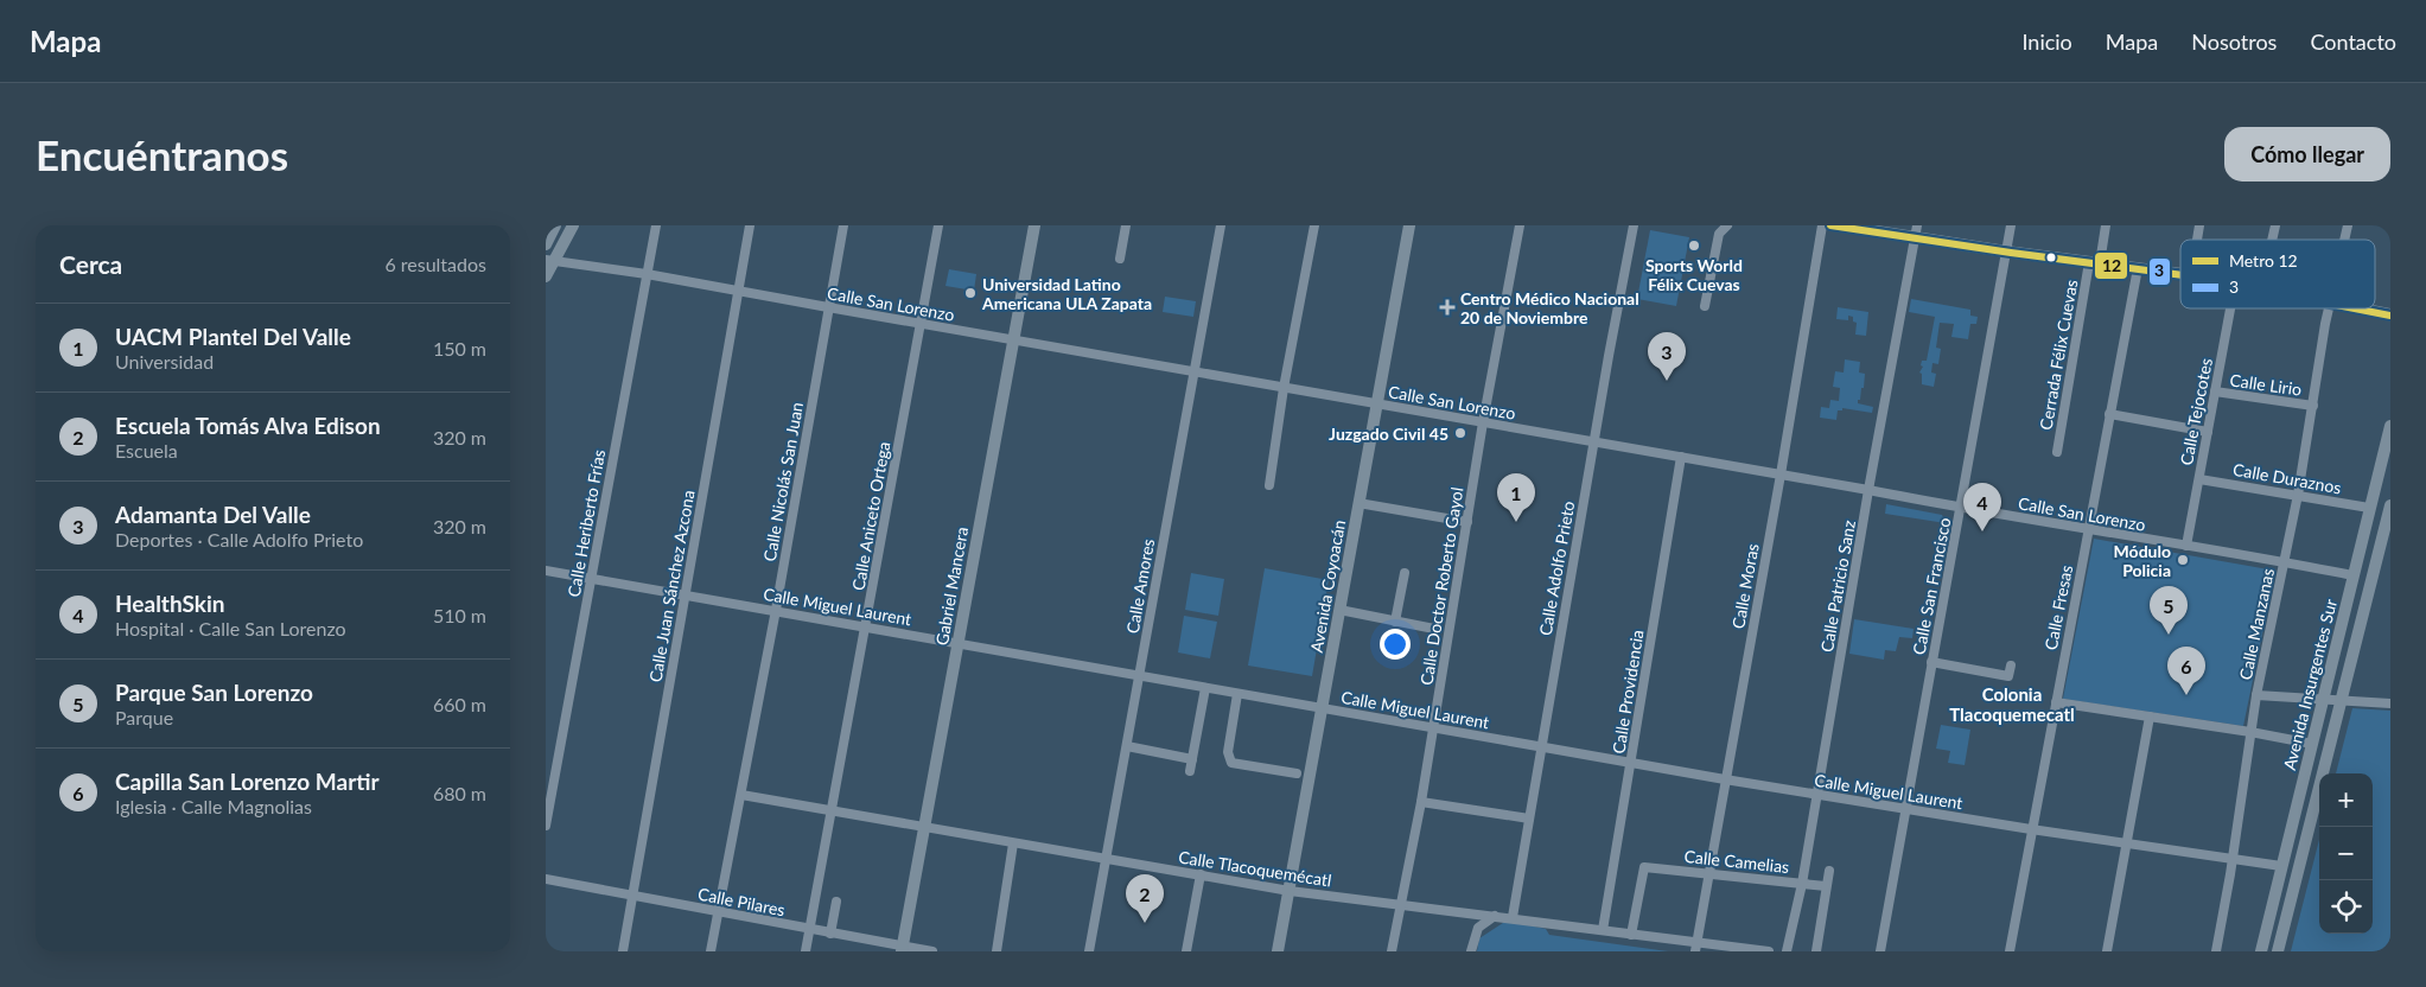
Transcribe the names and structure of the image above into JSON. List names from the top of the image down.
{
  "streets": {
    "main road": ["Gabriel Mancera", "Avenida Coyoacán", "Avenida Insurgentes Sur"],
    "street": [
      "Calle San Lorenzo",
      "Cerrada Félix Cuevas",
      "Calle Lirio",
      "Calle Tejocotes",
      "Calle Duraznos",
      "Calle Nicolás San Juan",
      "Calle Aniceto Ortega",
      "Calle Heriberto Frías",
      "Calle Adolfo Prieto",
      "Calle Juan Sánchez Azcona",
      "Calle Amores",
      "Calle Doctor Roberto Gayol",
      "Calle Moras",
      "Calle Patricio Sanz",
      "Calle San Francisco",
      "Calle Miguel Laurent",
      "Calle Fresas",
      "Calle Manzanas",
      "Calle Providencia",
      "Calle Camelias",
      "Calle Tlacoquemécatl",
      "Calle Pilares"
    ]
  },
  "crossings": [
    ["Calle San Lorenzo", "Calle Tejocotes"],
    ["Calle San Lorenzo", "Calle Nicolás San Juan"],
    ["Calle San Lorenzo", "Calle Aniceto Ortega"],
    ["Calle San Lorenzo", "Calle Heriberto Frías"],
    ["Calle San Lorenzo", "Calle Adolfo Prieto"],
    ["Calle San Lorenzo", "Calle Juan Sánchez Azcona"],
    ["Calle San Lorenzo", "Gabriel Mancera"],
    ["Calle San Lorenzo", "Calle Amores"],
    ["Calle San Lorenzo", "Avenida Coyoacán"],
    ["Calle San Lorenzo", "Calle Doctor Roberto Gayol"],
    ["Calle San Lorenzo", "Calle Moras"],
    ["Calle San Lorenzo", "Calle Patricio Sanz"],
    ["Calle San Lorenzo", "Calle San Francisco"],
    ["Calle San Lorenzo", "Calle Fresas"],
    ["Calle San Lorenzo", "Calle Manzanas"],
    ["Calle San Lorenzo", "Avenida Insurgentes Sur"],
    ["Calle San Lorenzo", "Calle Providencia"],
    ["Calle Lirio", "Calle Tejocotes"],
    ["Calle Lirio", "Calle Manzanas"],
    ["Calle Tejocotes", "Calle Duraznos"],
    ["Calle Duraznos", "Calle Manzanas"],
    ["Calle Duraznos", "Avenida Insurgentes Sur"],
    ["Calle Nicolás San Juan", "Calle Miguel Laurent"],
    ["Calle Nicolás San Juan", "Calle Tlacoquemécatl"],
    ["Calle Nicolás San Juan", "Calle Pilares"],
    ["Calle Aniceto Ortega", "Calle Miguel Laurent"],
    ["Calle Aniceto Ortega", "Calle Tlacoquemécatl"],
    ["Calle Aniceto Ortega", "Calle Pilares"],
    ["Calle Heriberto Frías", "Calle Miguel Laurent"],
    ["Calle Adolfo Prieto", "Calle Miguel Laurent"],
    ["Calle Adolfo Prieto", "Calle Tlacoquemécatl"],
    ["Calle Juan Sánchez Azcona", "Calle Miguel Laurent"],
    ["Calle Juan Sánchez Azcona", "Calle Pilares"],
    ["Gabriel Mancera", "Calle Miguel Laurent"],
    ["Gabriel Mancera", "Calle Tlacoquemécatl"],
    ["Gabriel Mancera", "Calle Pilares"],
    ["Calle Amores", "Calle Miguel Laurent"],
    ["Calle Amores", "Calle Tlacoquemécatl"],
    ["Avenida Coyoacán", "Calle Miguel Laurent"],
    ["Avenida Coyoacán", "Calle Tlacoquemécatl"],
    ["Calle Doctor Roberto Gayol", "Calle Miguel Laurent"],
    ["Calle Doctor Roberto Gayol", "Calle Tlacoquemécatl"],
    ["Calle Moras", "Calle Miguel Laurent"],
    ["Calle Moras", "Calle Camelias"],
    ["Calle Moras", "Calle Tlacoquemécatl"],
    ["Calle Patricio Sanz", "Calle Miguel Laurent"],
    ["Calle Patricio Sanz", "Calle Camelias"],
    ["Calle San Francisco", "Calle Miguel Laurent"],
    ["Calle Miguel Laurent", "Calle Fresas"],
    ["Calle Miguel Laurent", "Calle Manzanas"],
    ["Calle Miguel Laurent", "Avenida Insurgentes Sur"],
    ["Calle Miguel Laurent", "Calle Providencia"],
    ["Calle Providencia", "Calle Tlacoquemécatl"],
    ["Calle Camelias", "Calle Tlacoquemécatl"]
  ],
  "districts": ["Colonia Tlacoquemecatl"],
  "places": {
    "other": [
      "Sports World Félix Cuevas",
      "Universidad Latino Americana ULA Zapata",
      "Juzgado Civil 45",
      "Módulo Policia"
    ],
    "health": ["Centro Médico Nacional 20 de Noviembre"]
  },
  "lines": ["metro line 12", "transit line 3"],
  "legend": ["Metro 12", "3"],
  "page": {
    "header": "Mapa",
    "nav": [
      "Inicio",
      "Mapa",
      "Nosotros",
      "Contacto"
    ],
    "buttons": "Cómo llegar",
    "title": "Encuéntranos",
    "heading": ["Cerca", "6 resultados"],
    "list": [
      {
        "mark": "1",
        "name": "UACM Plantel Del Valle",
        "note": "Universidad",
        "value": "150 m"
      },
      {
        "mark": "2",
        "name": "Escuela Tomás Alva Edison",
        "note": "Escuela",
        "value": "320 m"
      },
      {
        "mark": "3",
        "name": "Adamanta Del Valle",
        "note": "Deportes · Calle Adolfo Prieto",
        "value": "320 m"
      },
      {
        "mark": "4",
        "name": "HealthSkin",
        "note": "Hospital · Calle San Lorenzo",
        "value": "510 m"
      },
      {
        "mark": "5",
        "name": "Parque San Lorenzo",
        "note": "Parque",
        "value": "660 m"
      },
      {
        "mark": "6",
        "name": "Capilla San Lorenzo Martir",
        "note": "Iglesia · Calle Magnolias",
        "value": "680 m"
      }
    ],
    "pins": [
      "3",
      "1",
      "4",
      "5",
      "6",
      "2"
    ],
    "map_buttons": ["+", "−"]
  }
}
